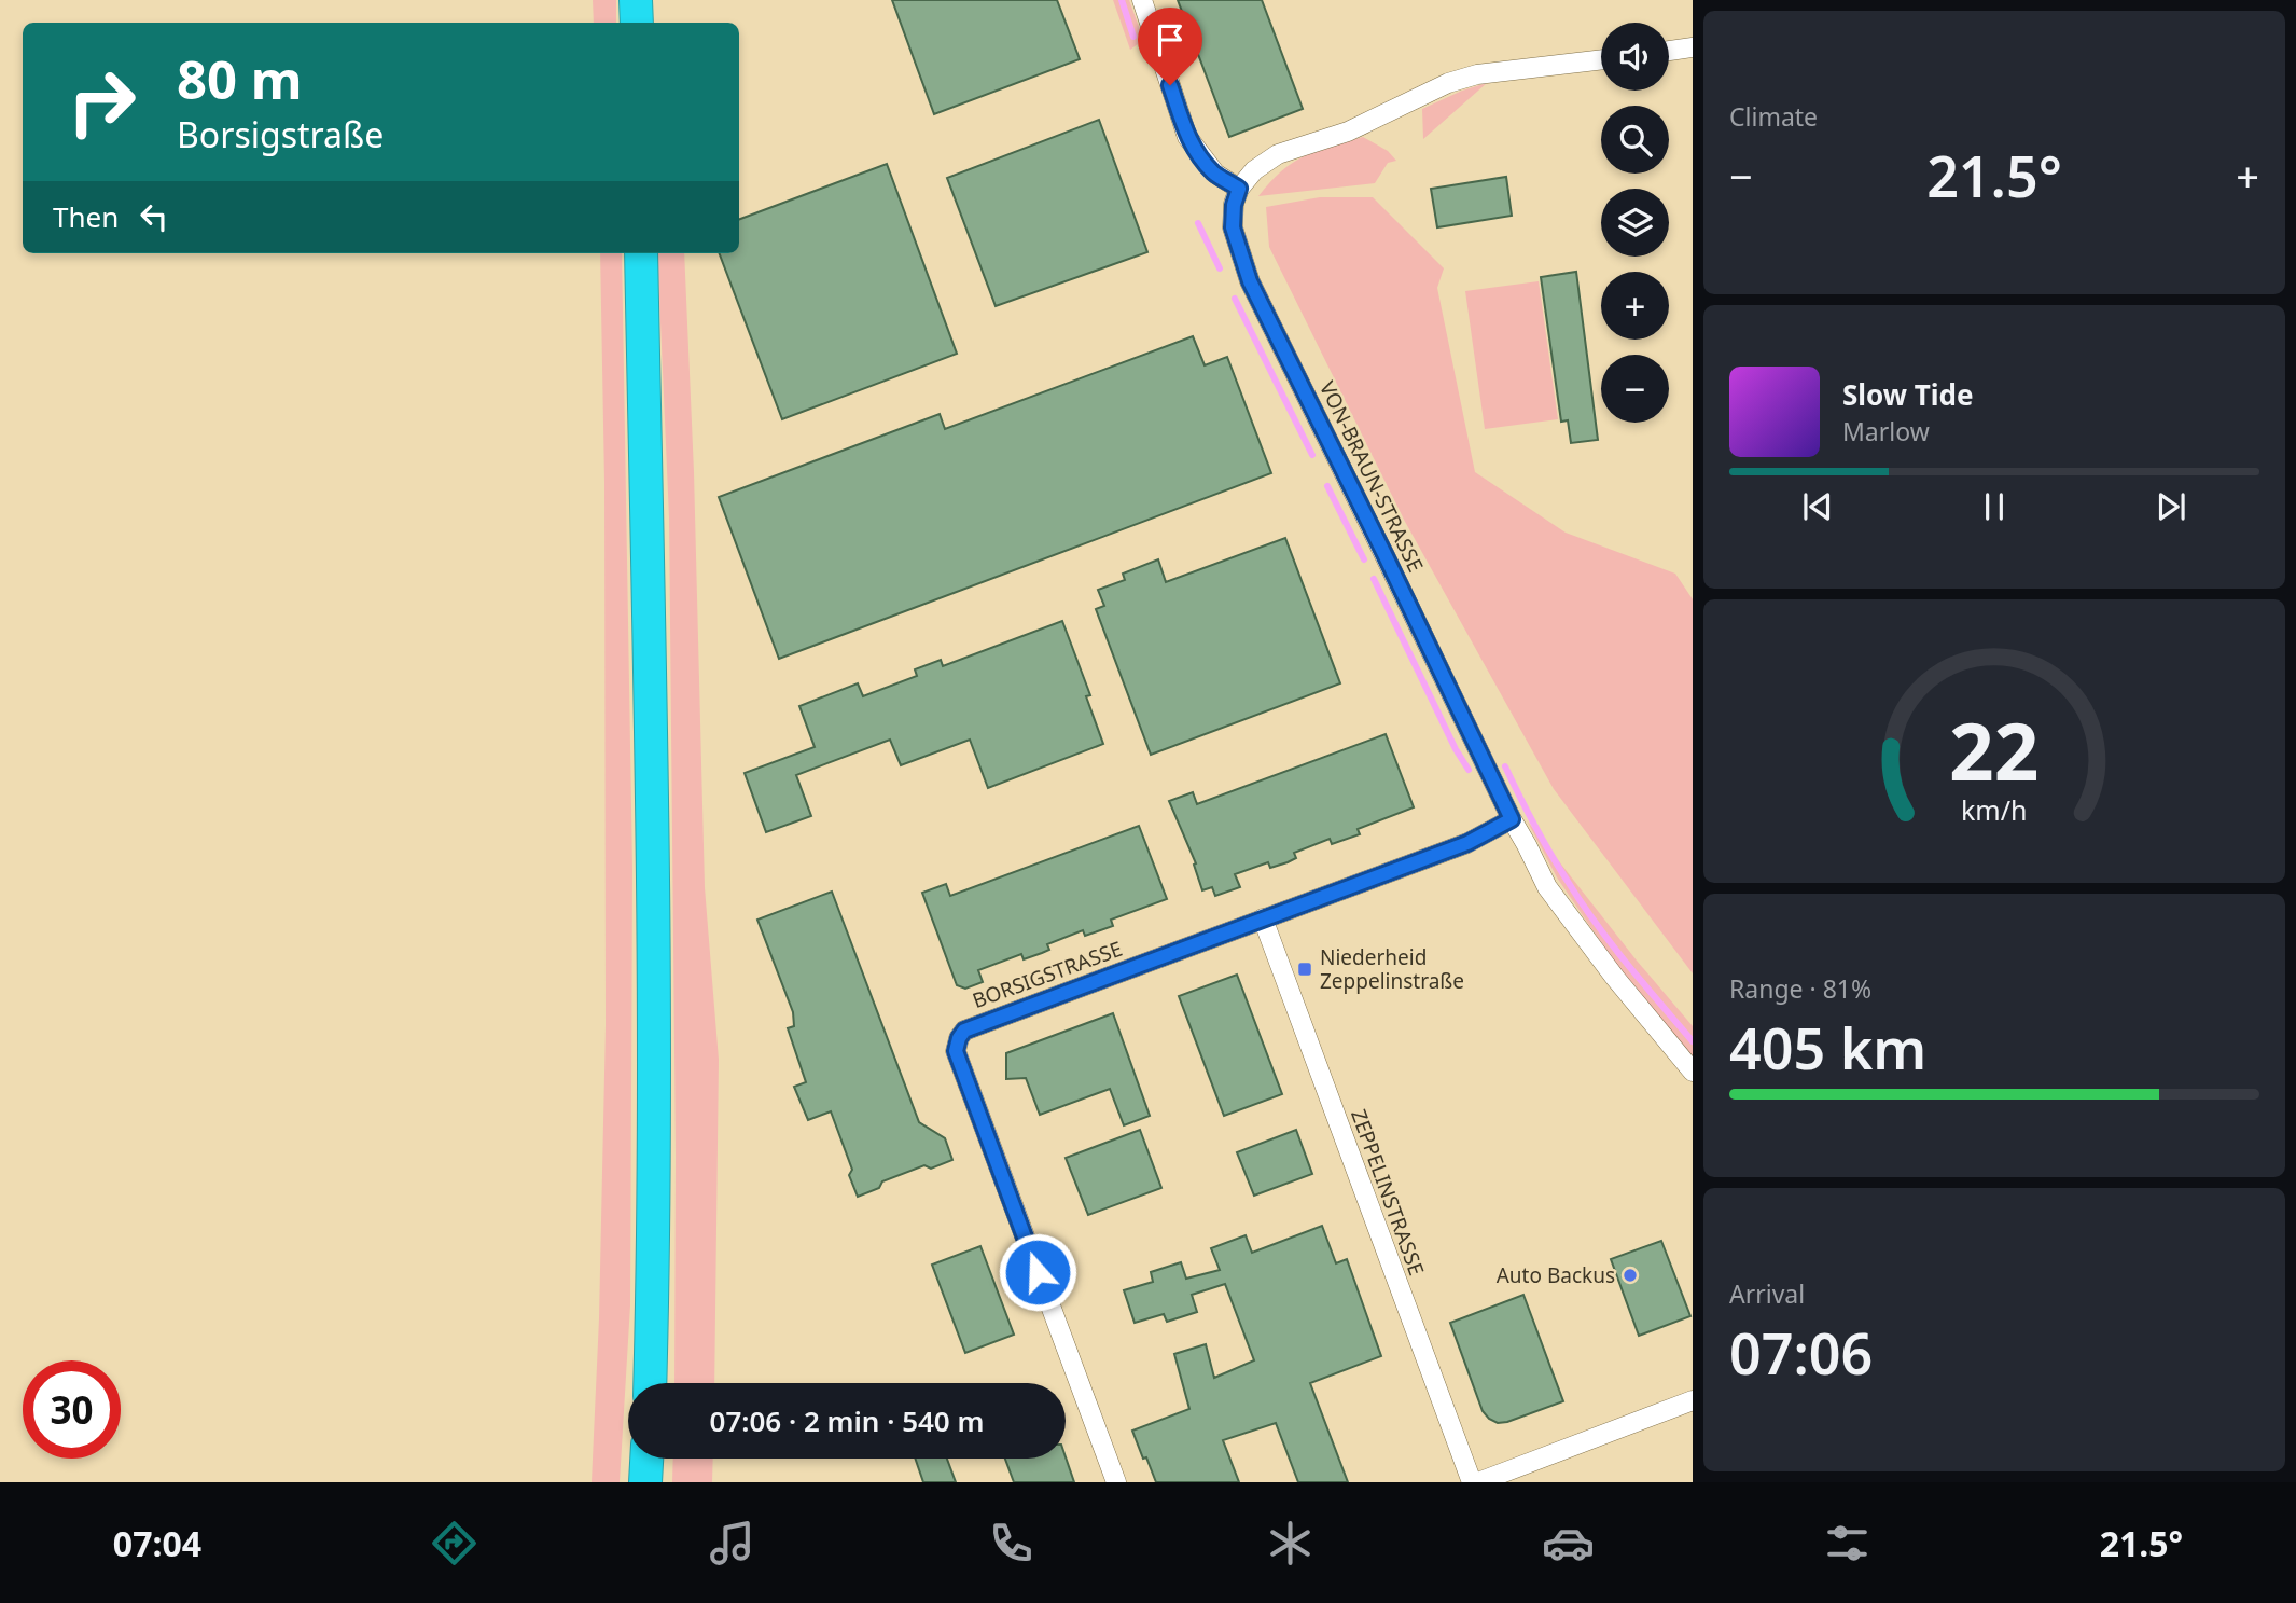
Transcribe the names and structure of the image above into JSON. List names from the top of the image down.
{
  "streets": {
    "street": ["VON-BRAUN-STRASSE", "BORSIGSTRASSE", "ZEPPELINSTRASSE"]
  },
  "crossings": [
    ["VON-BRAUN-STRASSE", "BORSIGSTRASSE"],
    ["BORSIGSTRASSE", "ZEPPELINSTRASSE"]
  ],
  "places": {
    "transit": ["Niederheid Zeppelinstraße"],
    "other": ["Auto Backus"]
  },
  "page": {
    "tile": [
      "Climate",
      ["Range · 81%", "405 km"],
      ["Arrival", "07:06"]
    ],
    "map_buttons": ["+", "−"],
    "turn": ["80 m", "Borsigstraße"],
    "heat": ["−", "21.5°", "+"],
    "then": "Then",
    "song": ["Slow Tide", "Marlow"],
    "limit": "30",
    "trip": "07:06 · 2 min · 540 m",
    "tabs": ["07:04", "21.5°"],
    "gauge": ["22", "km/h"]
  }
}
